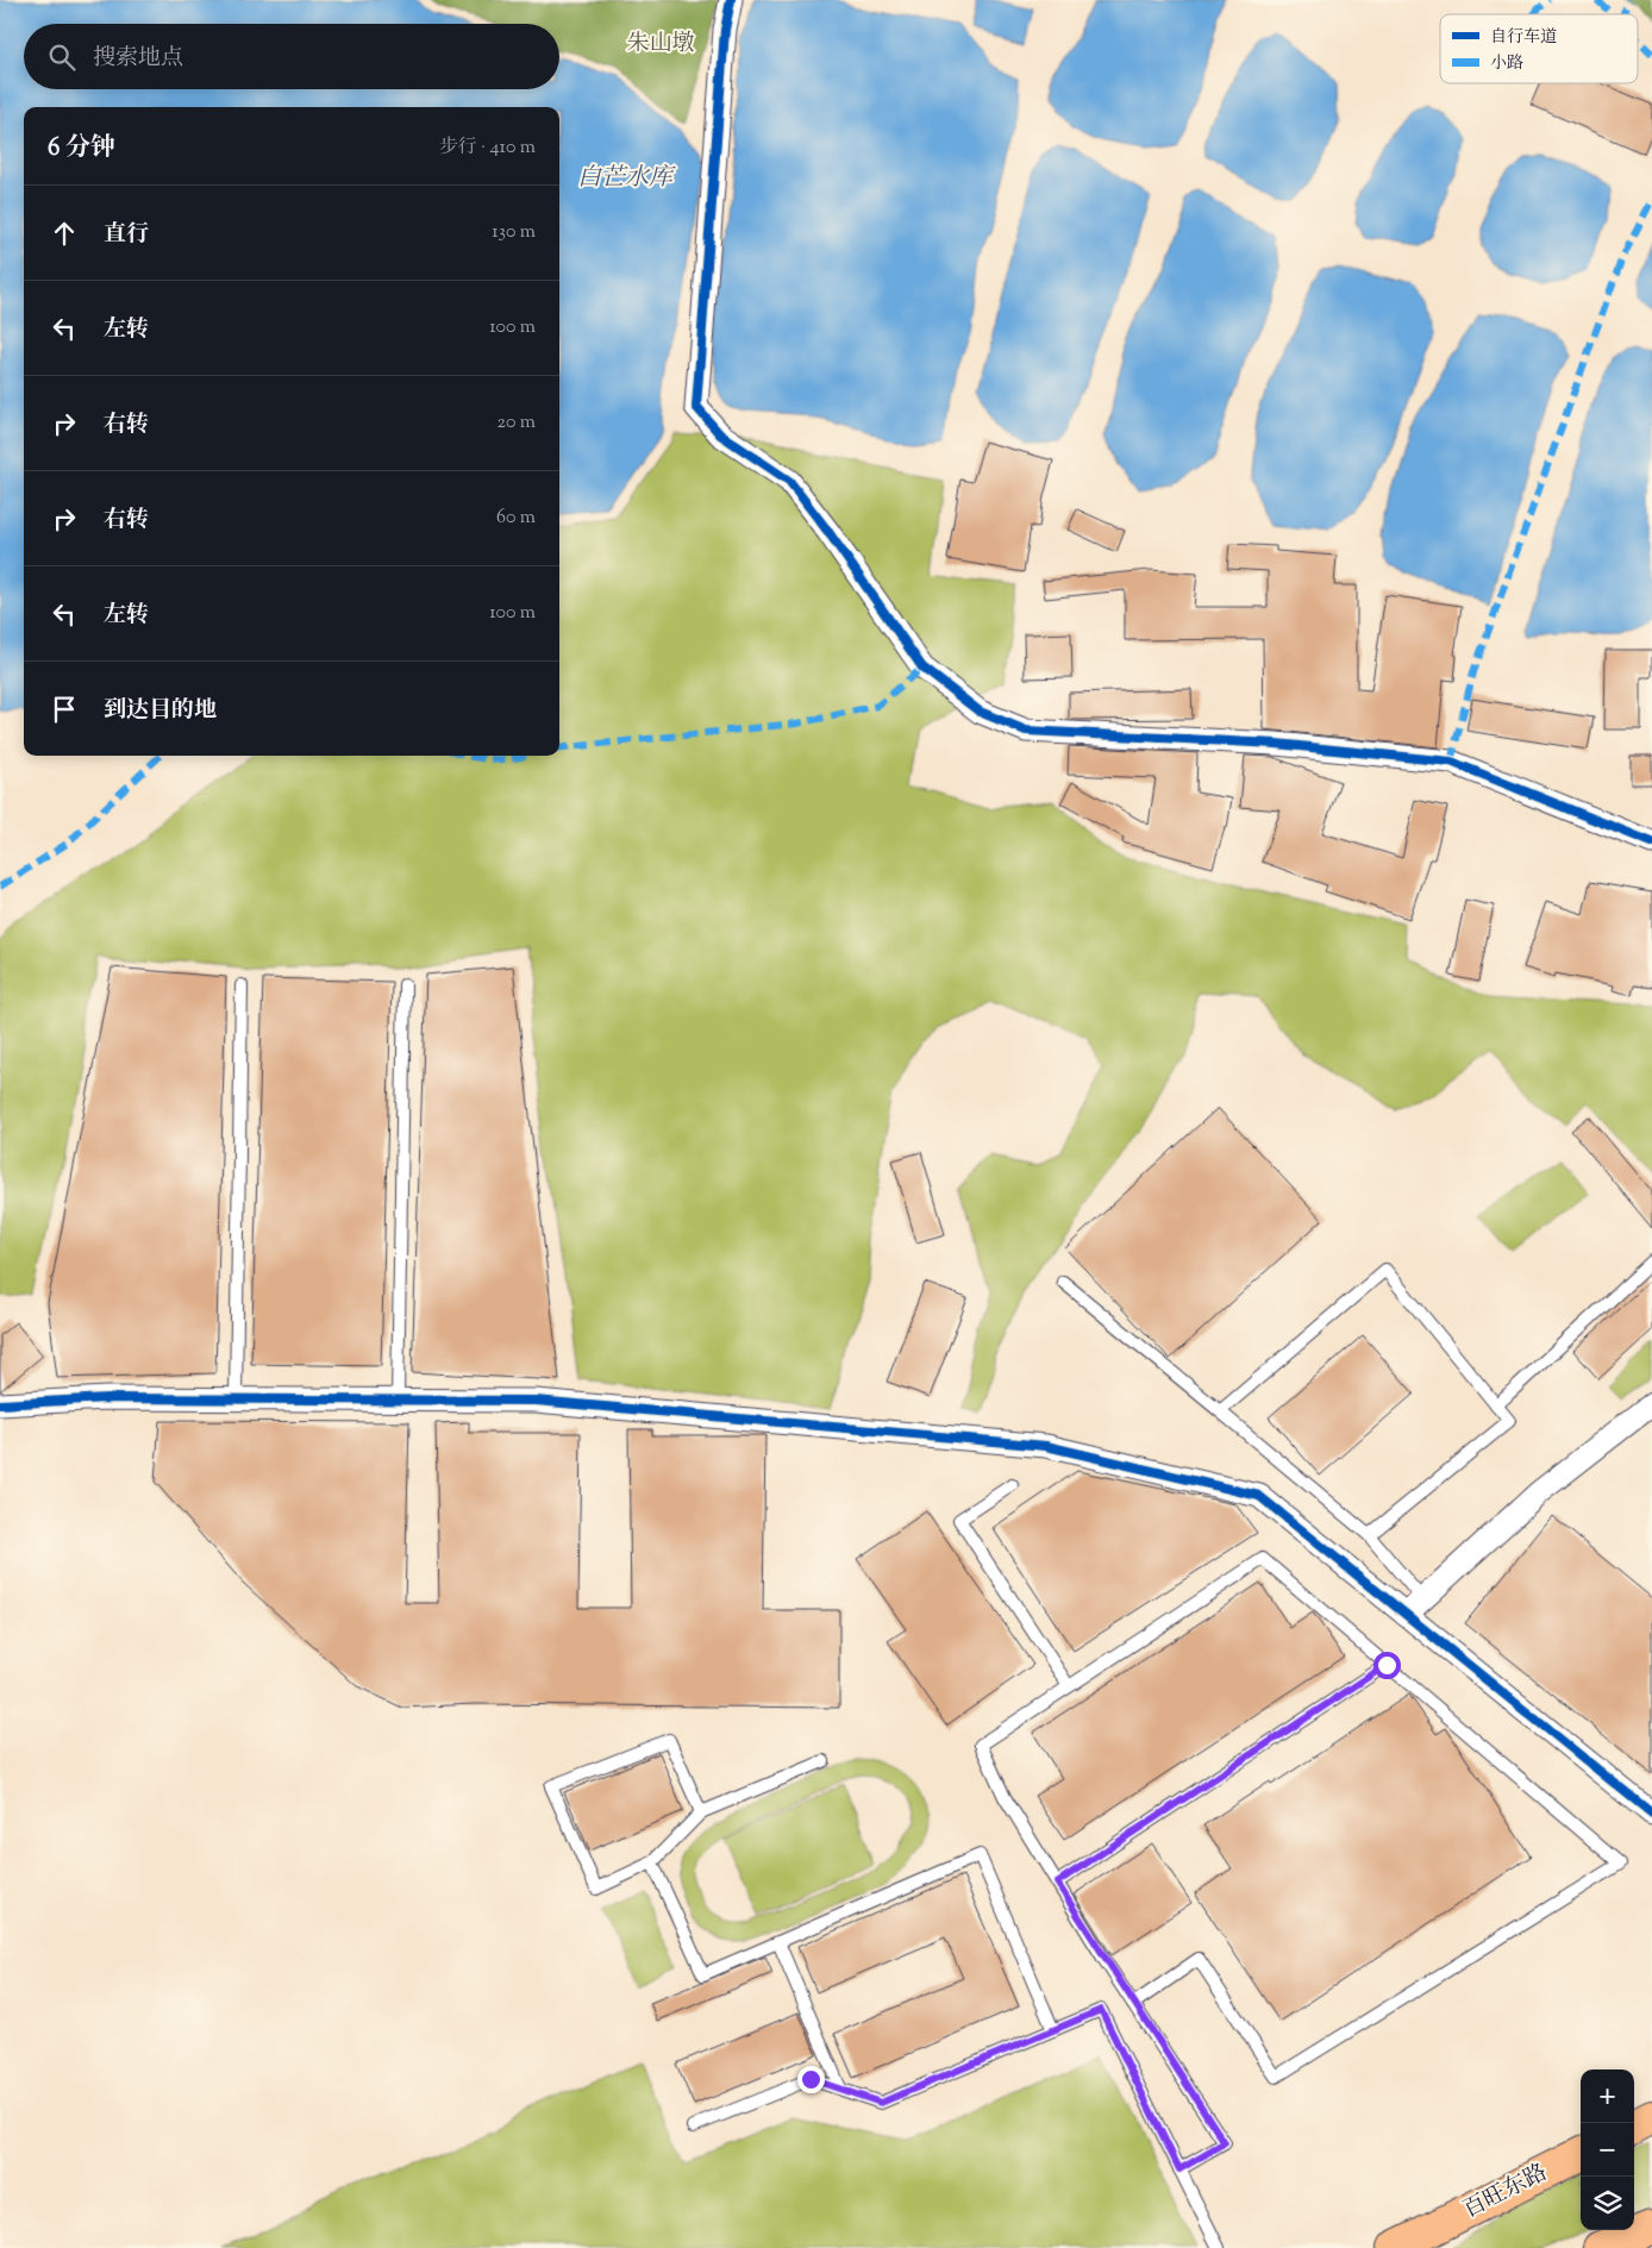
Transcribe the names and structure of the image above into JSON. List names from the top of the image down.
{
  "streets": {
    "main road": ["百旺东路"]
  },
  "water": ["白芒水库"],
  "parks": ["朱山墩"],
  "legend": ["自行车道", "小路"],
  "page": {
    "search": "搜索地点",
    "heading": ["6 分钟", "步行 · 410 m"],
    "list": [
      ["直行", "130 m"],
      ["左转", "100 m"],
      ["右转", "20 m"],
      ["右转", "60 m"],
      ["左转", "100 m"],
      "到达目的地"
    ],
    "map_buttons": ["+", "−"]
  }
}
